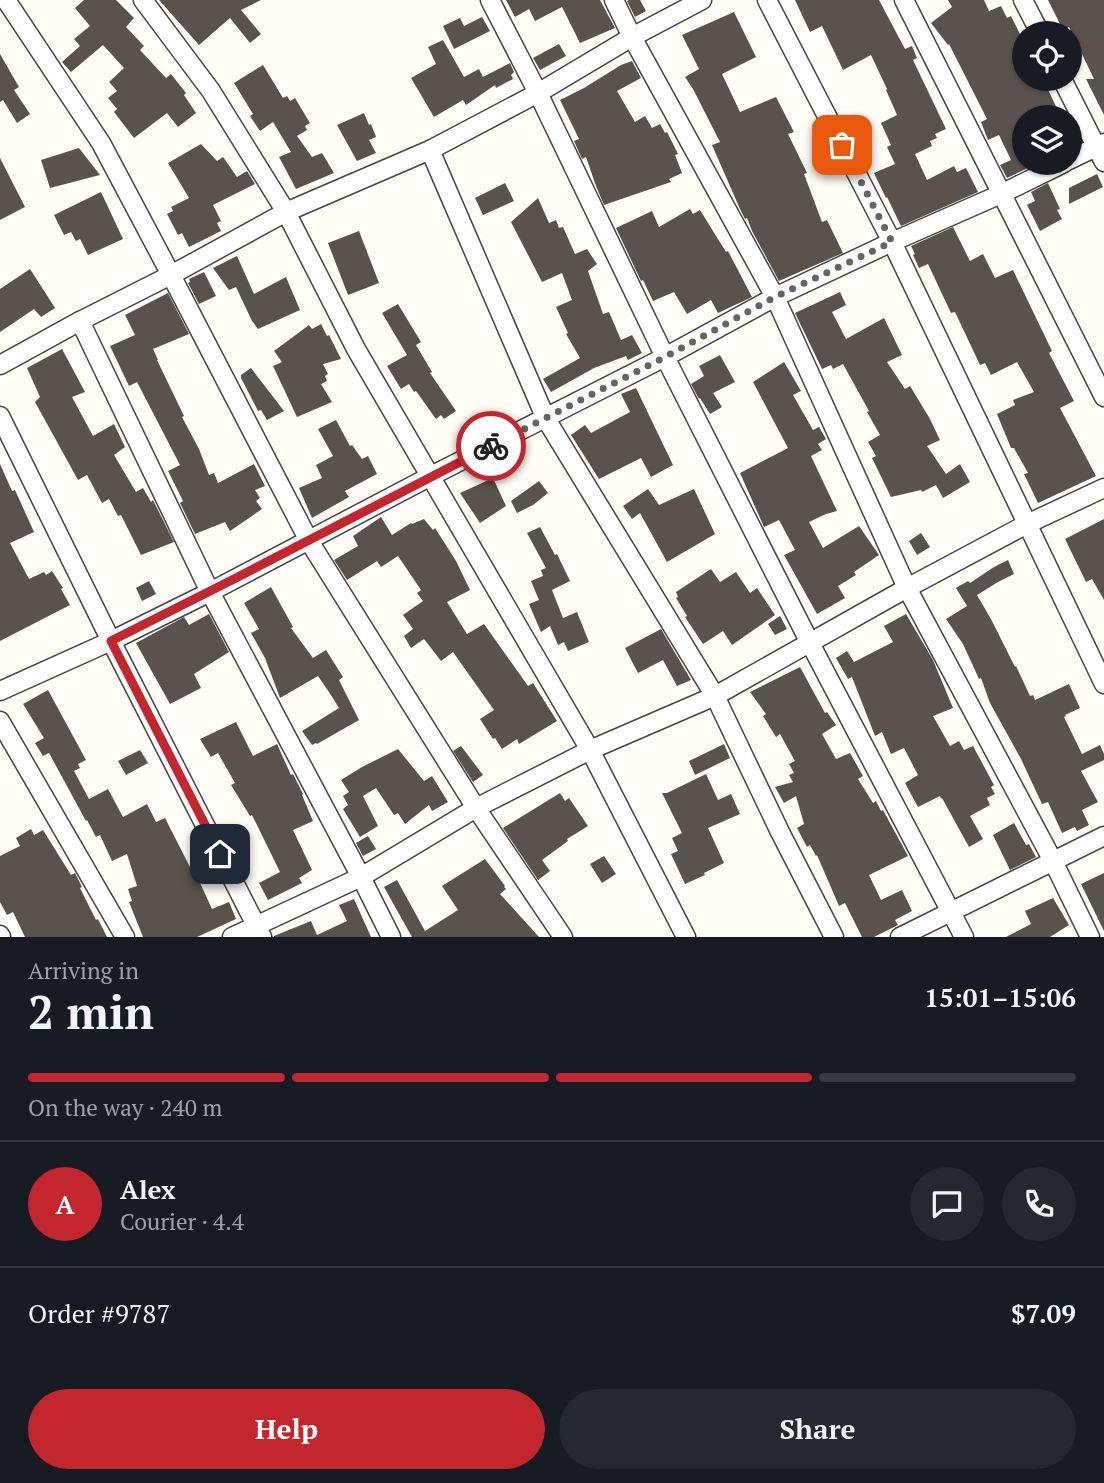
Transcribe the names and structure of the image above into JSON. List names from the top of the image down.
{
  "page": {
    "heading": ["2 min", "Arriving in", "15:01–15:06"],
    "panel": [
      "Alex",
      "Courier · 4.4",
      "Order #9787",
      "$7.09"
    ],
    "bar": "On the way · 240 m",
    "round": "A",
    "buttons": ["Help", "Share"]
  }
}
